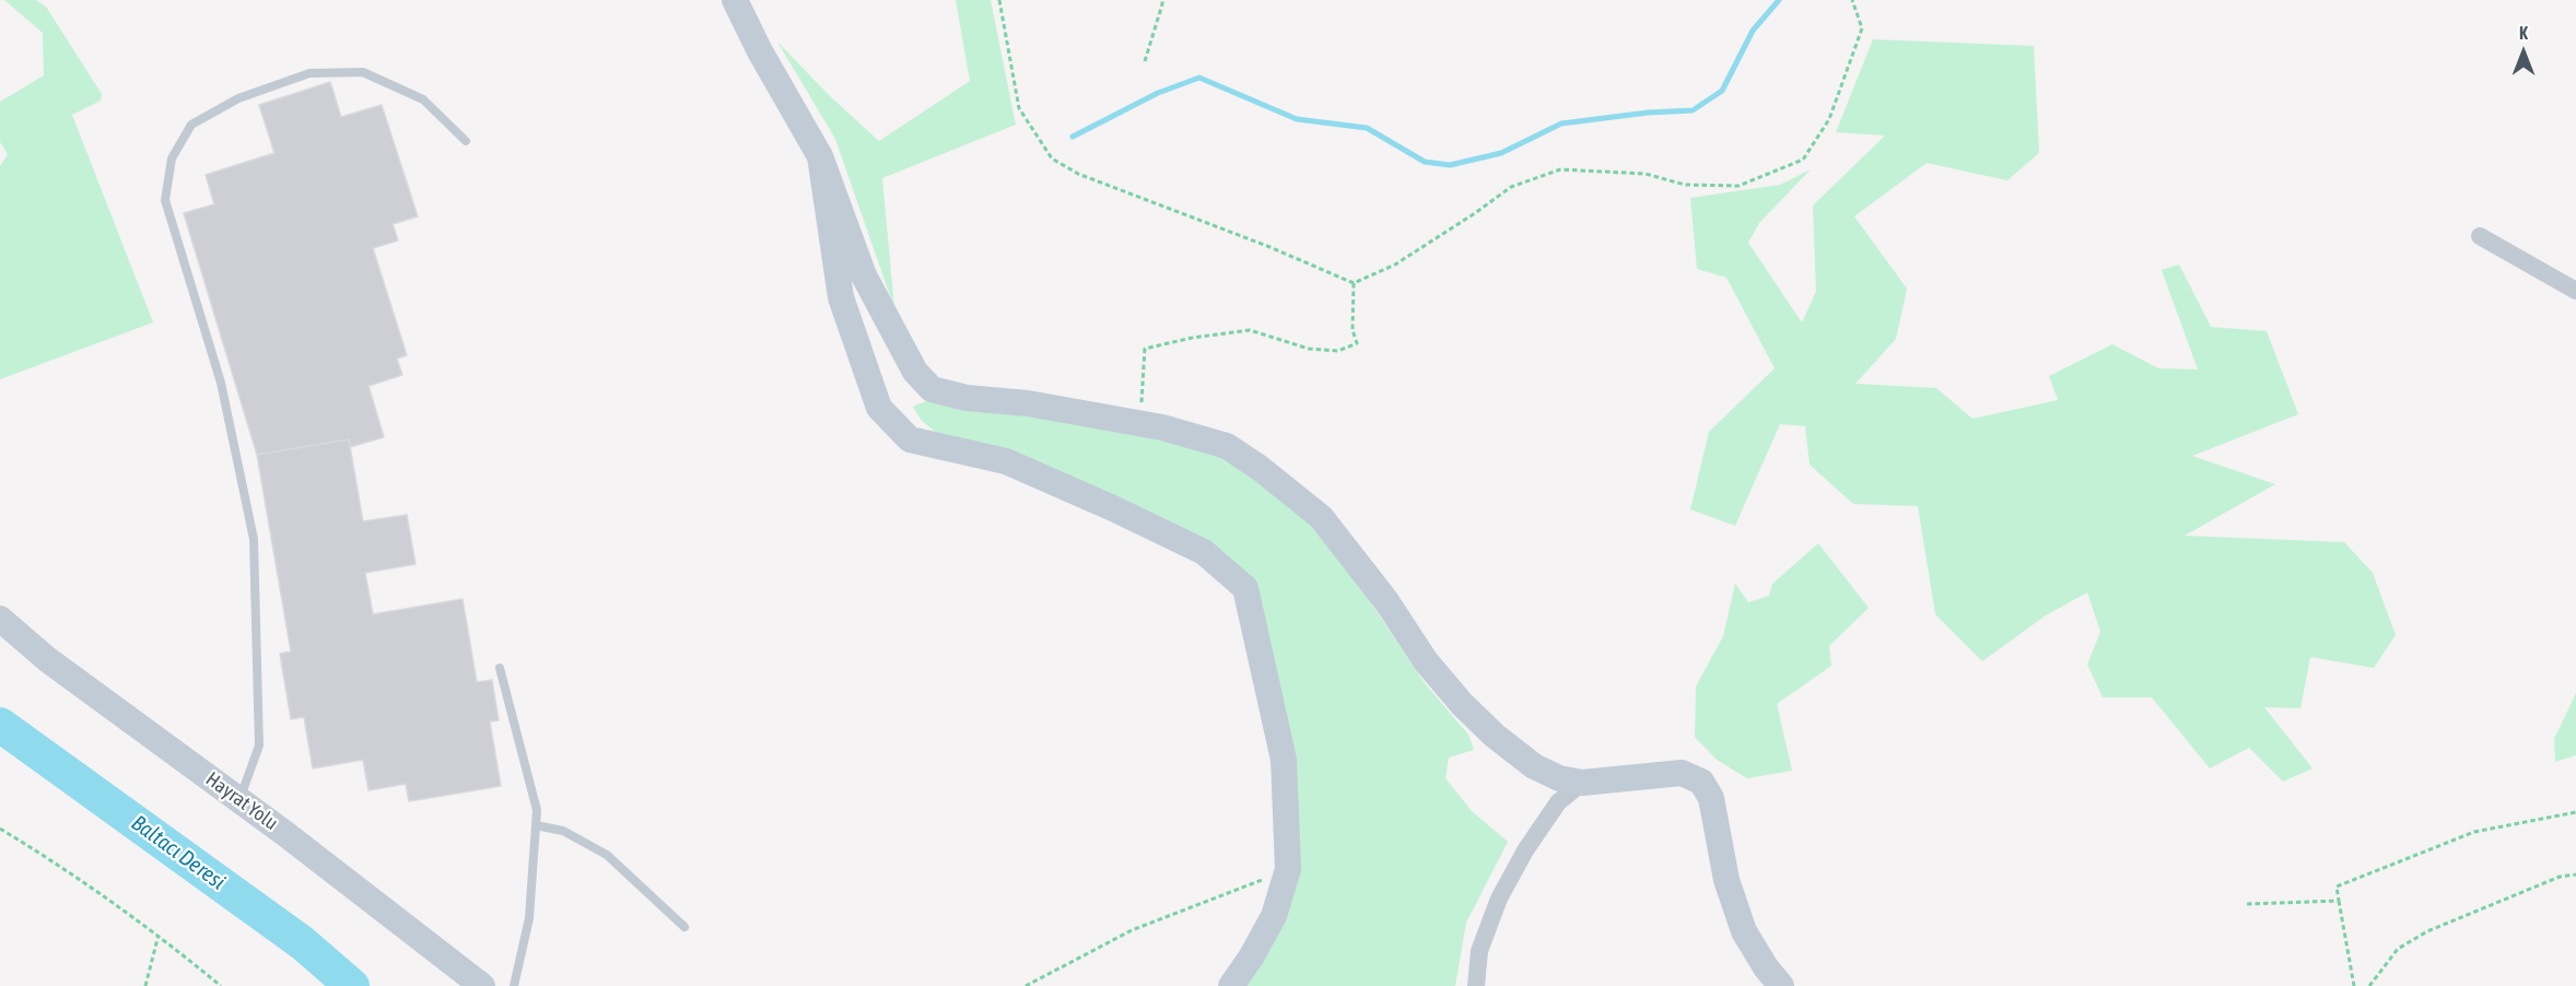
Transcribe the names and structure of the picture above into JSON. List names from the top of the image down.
{
  "streets": {
    "street": ["Hayrat Yolu"]
  },
  "water": ["Baltacı Deresi"],
  "north": "top"
}
